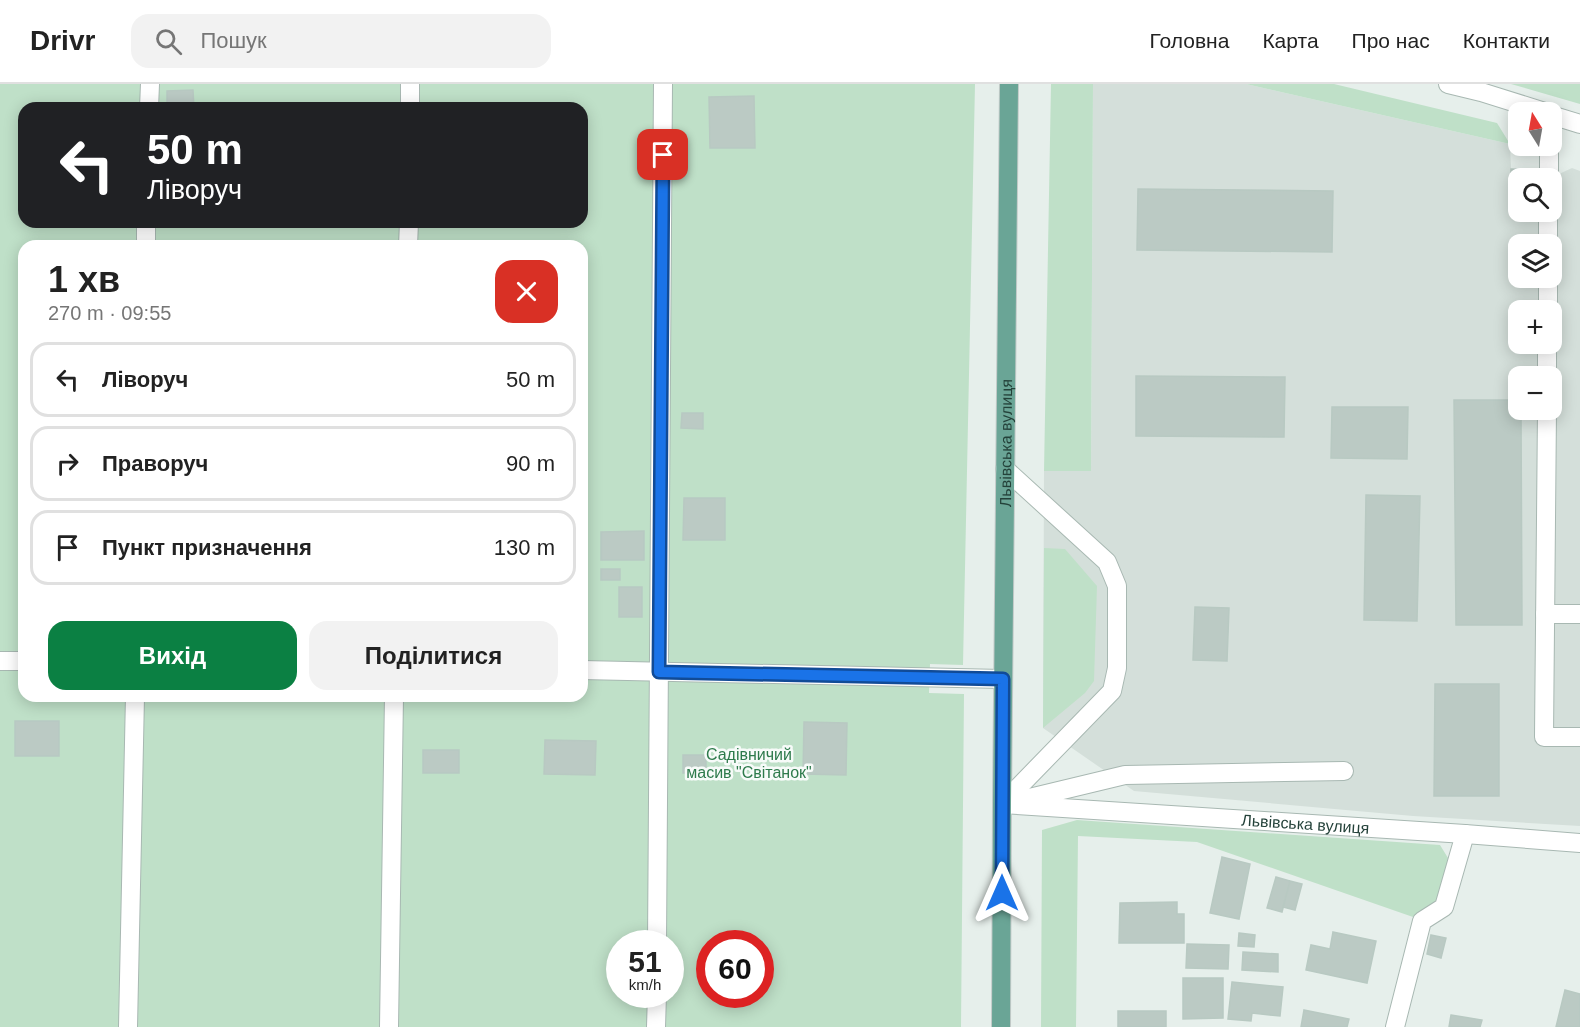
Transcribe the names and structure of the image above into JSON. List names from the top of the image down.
{
  "streets": {
    "main road": ["Львівська вулиця"]
  },
  "parks": ["Садівничий масив \"Світанок\""],
  "north": "top",
  "page": {
    "header": "Drivr",
    "search": "Пошук",
    "nav": [
      "Головна",
      "Карта",
      "Про нас",
      "Контакти"
    ],
    "map_buttons": ["+", "−"],
    "turn": ["50 m", "Ліворуч"],
    "heading": ["1 хв", "270 m · 09:55"],
    "list": [
      {
        "name": "Ліворуч",
        "value": "50 m"
      },
      {
        "name": "Праворуч",
        "value": "90 m"
      },
      {
        "name": "Пункт призначення",
        "value": "130 m"
      }
    ],
    "buttons": ["Вихід", "Поділитися"],
    "speed": "51 km/h",
    "limit": "60"
  }
}
